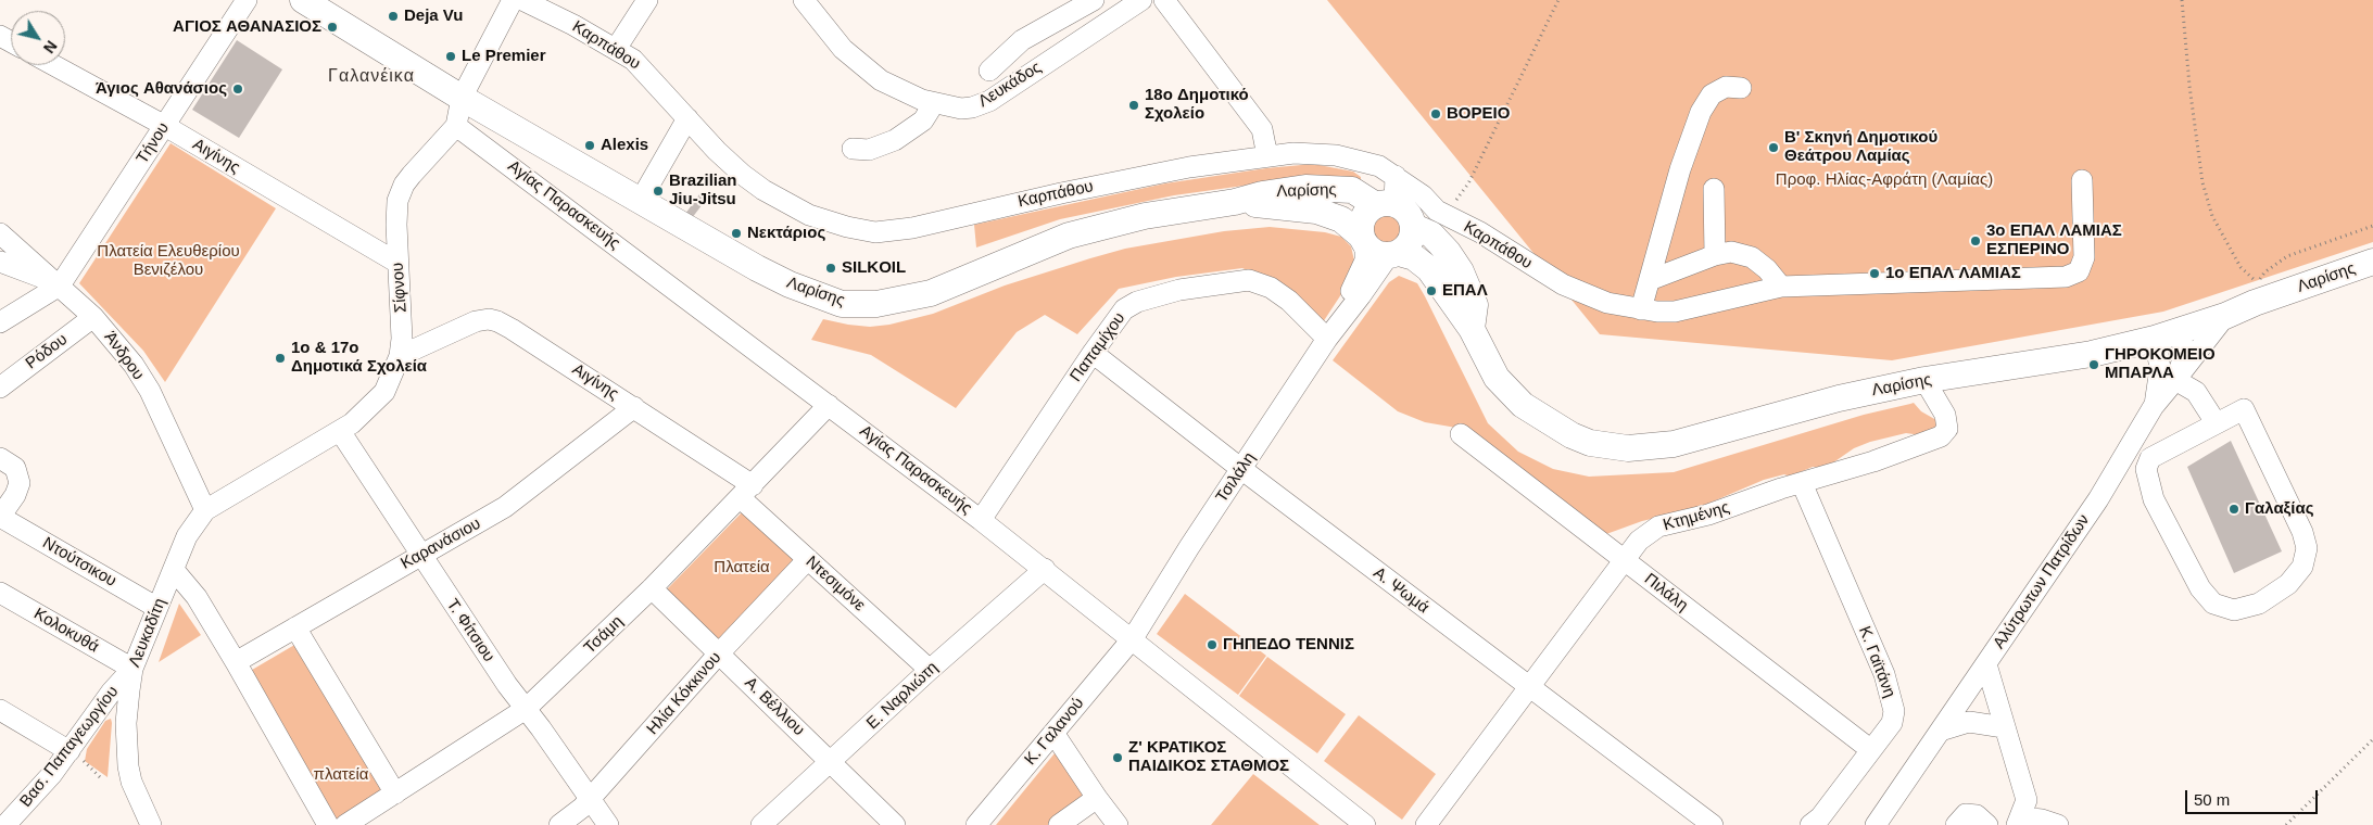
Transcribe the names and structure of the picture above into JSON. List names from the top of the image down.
{
  "streets": {
    "main road": ["Λαρίσης"],
    "street": [
      "Καρπάθου",
      "Λευκάδος",
      "Τήνου",
      "Αιγίνης",
      "Αγίας Παρασκευής",
      "Σίφνου",
      "Παπαμίχου",
      "Ρόδου",
      "Άνδρου",
      "Τσιλάλη",
      "Κτημένης",
      "Καρανάσιου",
      "Ντούτσικου",
      "Αλύτρωτων Πατρίδων",
      "Ντεσιμόνε",
      "Α. Ψωμά",
      "Πιλάλη",
      "Κολοκυθά",
      "Τ. Φίτσιου",
      "Λευκαδίτη",
      "Τσάμη",
      "Κ. Γαϊτάνη",
      "Ηλία Κόκκινου",
      "Ε. Ναρλιώτη",
      "Α. Βέλλιου",
      "Κ. Γαλανού",
      "Βασ. Παπαγεωργίου"
    ]
  },
  "crossings": [
    ["Τήνου", "Αιγίνης"],
    ["Τήνου", "Άνδρου"],
    ["Αιγίνης", "Σίφνου"],
    ["Αιγίνης", "Καρανάσιου"],
    ["Αιγίνης", "Ντεσιμόνε"],
    ["Αιγίνης", "Τσάμη"],
    ["Λαρίσης", "Τσιλάλη"],
    ["Λαρίσης", "Κτημένης"],
    ["Λαρίσης", "Αλύτρωτων Πατρίδων"],
    ["Αγίας Παρασκευής", "Σίφνου"],
    ["Αγίας Παρασκευής", "Παπαμίχου"],
    ["Αγίας Παρασκευής", "Τσιλάλη"],
    ["Αγίας Παρασκευής", "Τσάμη"],
    ["Αγίας Παρασκευής", "Ε. Ναρλιώτη"],
    ["Αγίας Παρασκευής", "Κ. Γαλανού"],
    ["Σίφνου", "Άνδρου"],
    ["Σίφνου", "Τ. Φίτσιου"],
    ["Σίφνου", "Λευκαδίτη"],
    ["Παπαμίχου", "Τσιλάλη"],
    ["Παπαμίχου", "Α. Ψωμά"],
    ["Ρόδου", "Άνδρου"],
    ["Άνδρου", "Λευκαδίτη"],
    ["Τσιλάλη", "Α. Ψωμά"],
    ["Τσιλάλη", "Κ. Γαλανού"],
    ["Κτημένης", "Α. Ψωμά"],
    ["Κτημένης", "Πιλάλη"],
    ["Κτημένης", "Κ. Γαϊτάνη"],
    ["Καρανάσιου", "Τ. Φίτσιου"],
    ["Ντούτσικου", "Λευκαδίτη"],
    ["Ντεσιμόνε", "Τσάμη"],
    ["Ντεσιμόνε", "Ηλία Κόκκινου"],
    ["Ντεσιμόνε", "Ε. Ναρλιώτη"],
    ["Πιλάλη", "Κ. Γαϊτάνη"],
    ["Κολοκυθά", "Λευκαδίτη"],
    ["Κολοκυθά", "Βασ. Παπαγεωργίου"],
    ["Τ. Φίτσιου", "Τσάμη"],
    ["Τ. Φίτσιου", "Ηλία Κόκκινου"],
    ["Λευκαδίτη", "Βασ. Παπαγεωργίου"],
    ["Τσάμη", "Α. Βέλλιου"],
    ["Ηλία Κόκκινου", "Α. Βέλλιου"],
    ["Ε. Ναρλιώτη", "Α. Βέλλιου"]
  ],
  "districts": ["Γαλανέικα"],
  "parks": [
    "Προφ. Ηλίας-Αφράτη (Λαμίας)",
    "Πλατεία Ελευθερίου Βενιζέλου",
    "Πλατεία",
    "πλατεία"
  ],
  "places": [
    "Deja Vu",
    "ΑΓΙΟΣ ΑΘΑΝΑΣΙΟΣ",
    "Le Premier",
    "Άγιος Αθανάσιος",
    "18ο Δημοτικό Σχολείο",
    "ΒΟΡΕΙΟ",
    "Alexis",
    "Β' Σκηνή Δημοτικού Θεάτρου Λαμίας",
    "Brazilian Jiu-Jitsu",
    "Νεκτάριος",
    "3ο ΕΠΑΛ ΛΑΜΙΑΣ ΕΣΠΕΡΙΝΟ",
    "SILKOIL",
    "1ο ΕΠΑΛ ΛΑΜΙΑΣ",
    "ΕΠΑΛ",
    "1ο & 17ο Δημοτικά Σχολεία",
    "ΓΗΡΟΚΟΜΕΙΟ ΜΠΑΡΛΑ",
    "Γαλαξίας",
    "ΓΗΠΕΔΟ ΤΕΝΝΙΣ",
    "Ζ' ΚΡΑΤΙΚΟΣ ΠΑΙΔΙΚΟΣ ΣΤΑΘΜΟΣ"
  ],
  "scale_bar": "50 m",
  "north": "bottom right"
}
